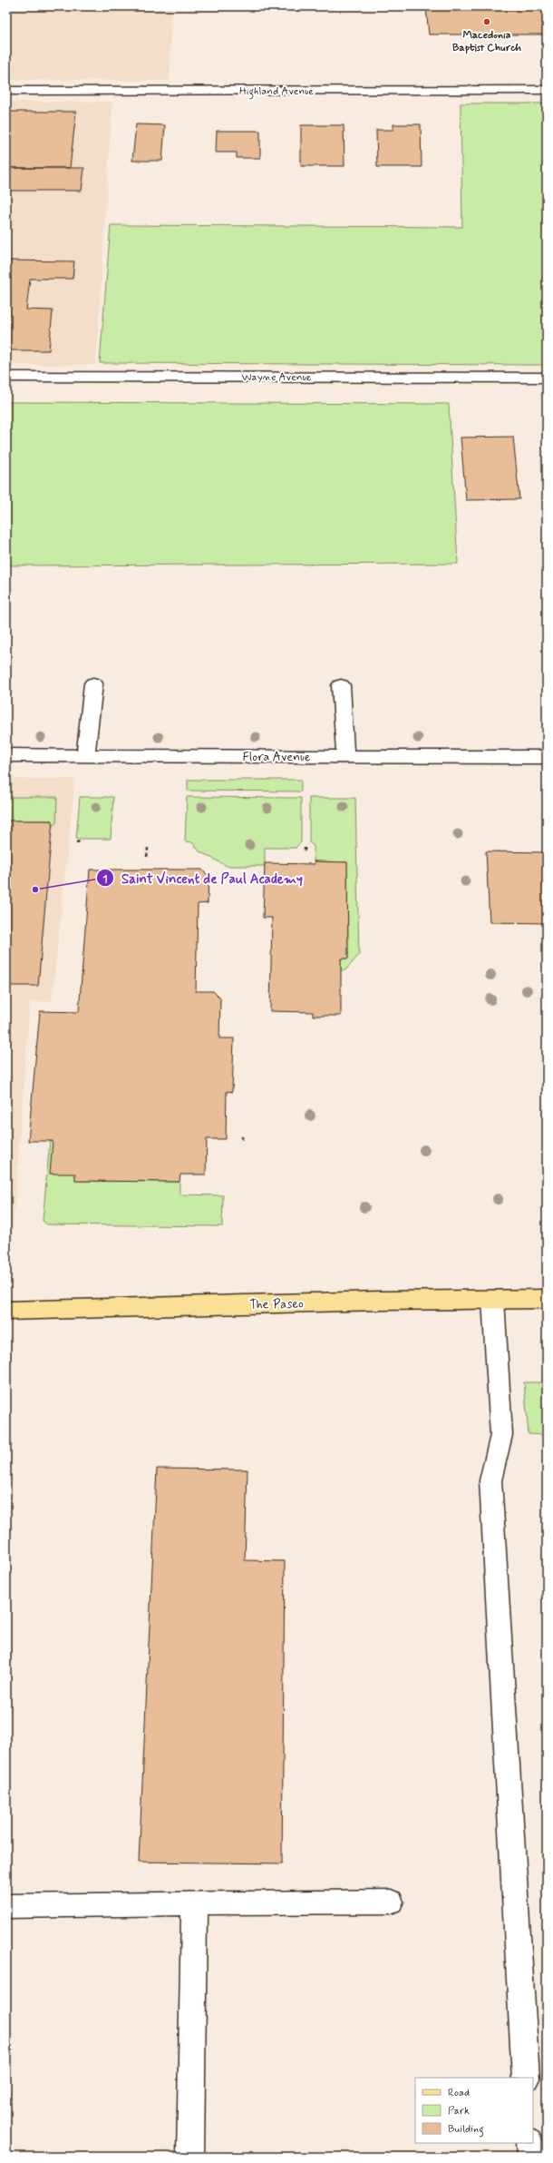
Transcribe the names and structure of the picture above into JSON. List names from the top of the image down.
{
  "streets": {
    "main road": ["The Paseo"],
    "street": ["Highland Avenue", "Wayne Avenue", "Flora Avenue"]
  },
  "places": ["Macedonia Baptist Church", "Saint Vincent de Paul Academy"],
  "legend": ["Road", "Park", "Building"]
}
